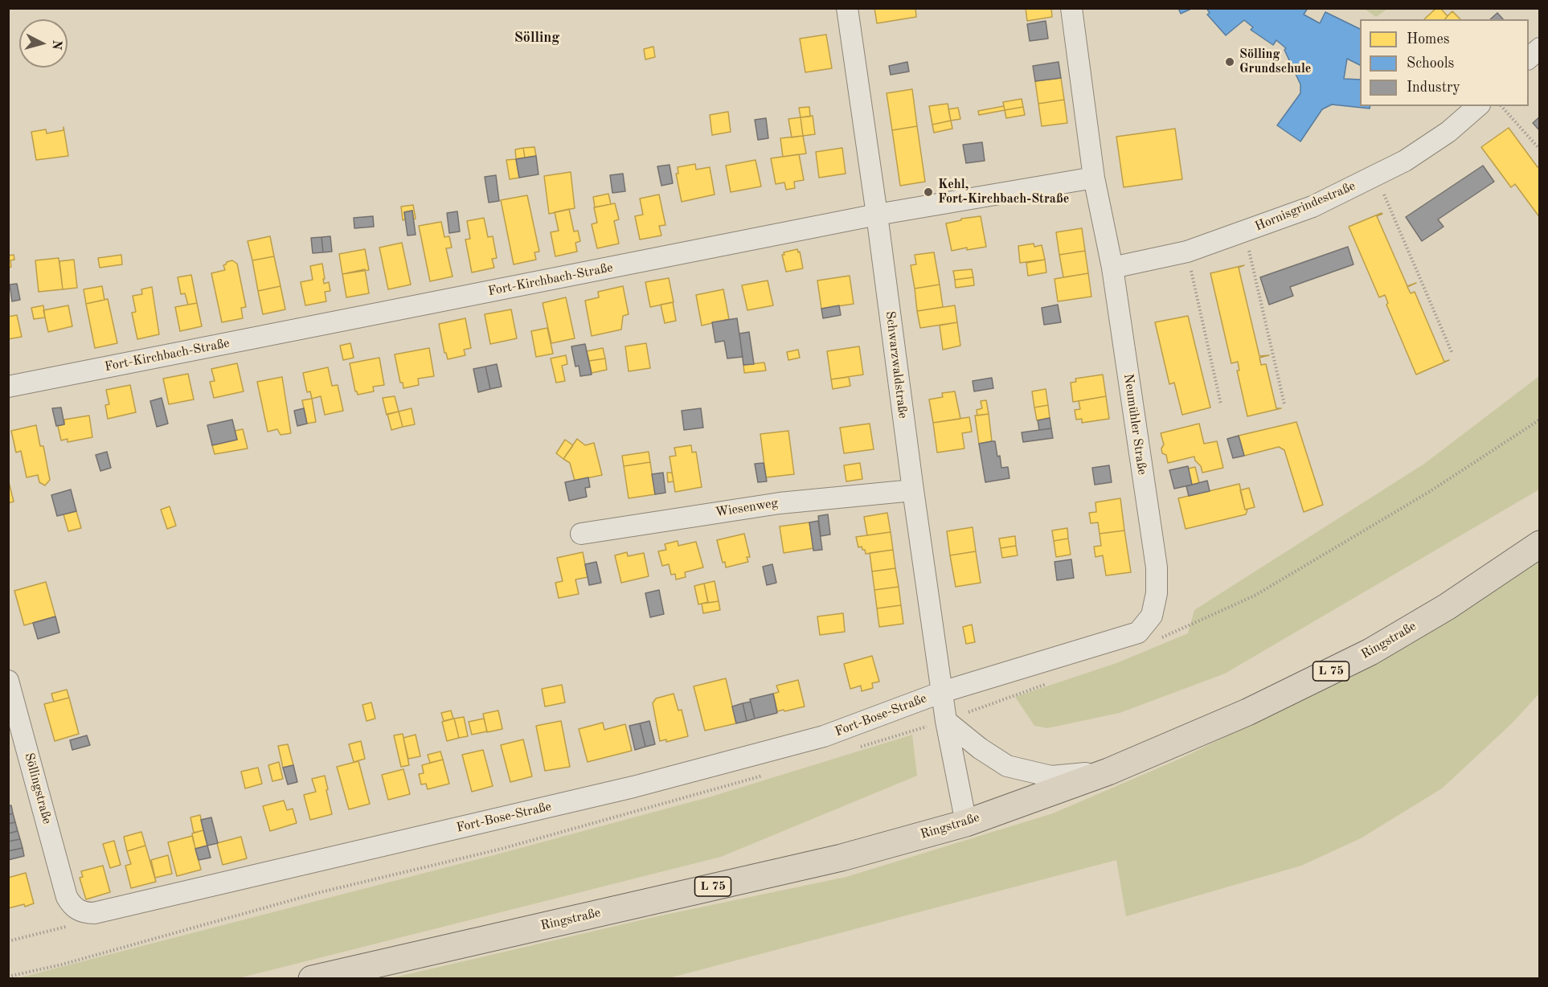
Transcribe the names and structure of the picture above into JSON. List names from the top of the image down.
{
  "streets": {
    "main road": ["Ringstraße", "L 75"],
    "street": [
      "Hornisgrindestraße",
      "Fort-Kirchbach-Straße",
      "Schwarzwaldstraße",
      "Neumühler Straße",
      "Wiesenweg",
      "Fort-Bose-Straße",
      "Söllingstraße"
    ]
  },
  "crossings": [
    ["Hornisgrindestraße", "Neumühler Straße"],
    ["Fort-Kirchbach-Straße", "Schwarzwaldstraße"],
    ["Fort-Kirchbach-Straße", "Neumühler Straße"],
    ["Schwarzwaldstraße", "Neumühler Straße"],
    ["Schwarzwaldstraße", "Wiesenweg"],
    ["Schwarzwaldstraße", "Ringstraße"],
    ["Schwarzwaldstraße", "Fort-Bose-Straße"],
    ["Neumühler Straße", "Fort-Bose-Straße"],
    ["Fort-Bose-Straße", "Söllingstraße"]
  ],
  "districts": ["Sölling"],
  "places": ["Sölling Grundschule", "Kehl, Fort-Kirchbach-Straße"],
  "legend": ["Homes", "Schools", "Industry"],
  "north": "right"
}
